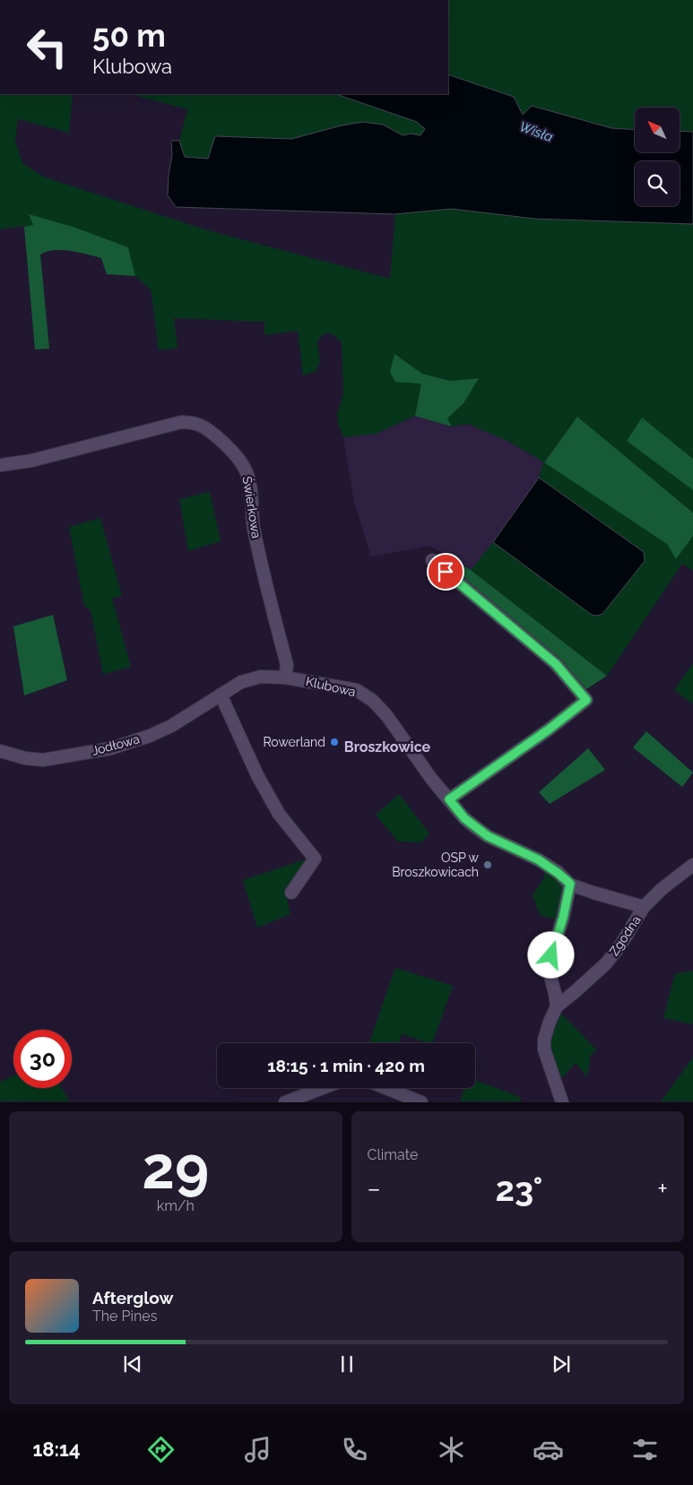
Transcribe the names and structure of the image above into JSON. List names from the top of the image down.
{
  "streets": {
    "street": [
      "Świerkowa",
      "Klubowa",
      "Jodłowa",
      "Zgodna"
    ]
  },
  "crossings": [
    ["Świerkowa", "Klubowa"],
    ["Świerkowa", "Jodłowa"],
    ["Klubowa", "Jodłowa"],
    ["Klubowa", "Zgodna"]
  ],
  "districts": ["Broszkowice"],
  "water": ["Wisła"],
  "places": ["Rowerland", "OSP w Broszkowicach"],
  "north": "top left",
  "page": {
    "turn": ["50 m", "Klubowa"],
    "limit": "30",
    "trip": "18:15 · 1 min · 420 m",
    "tile": [
      ["29", "km/h"],
      "Climate"
    ],
    "heat": ["−", "23°", "+"],
    "song": ["Afterglow", "The Pines"],
    "tabs": "18:14"
  }
}
